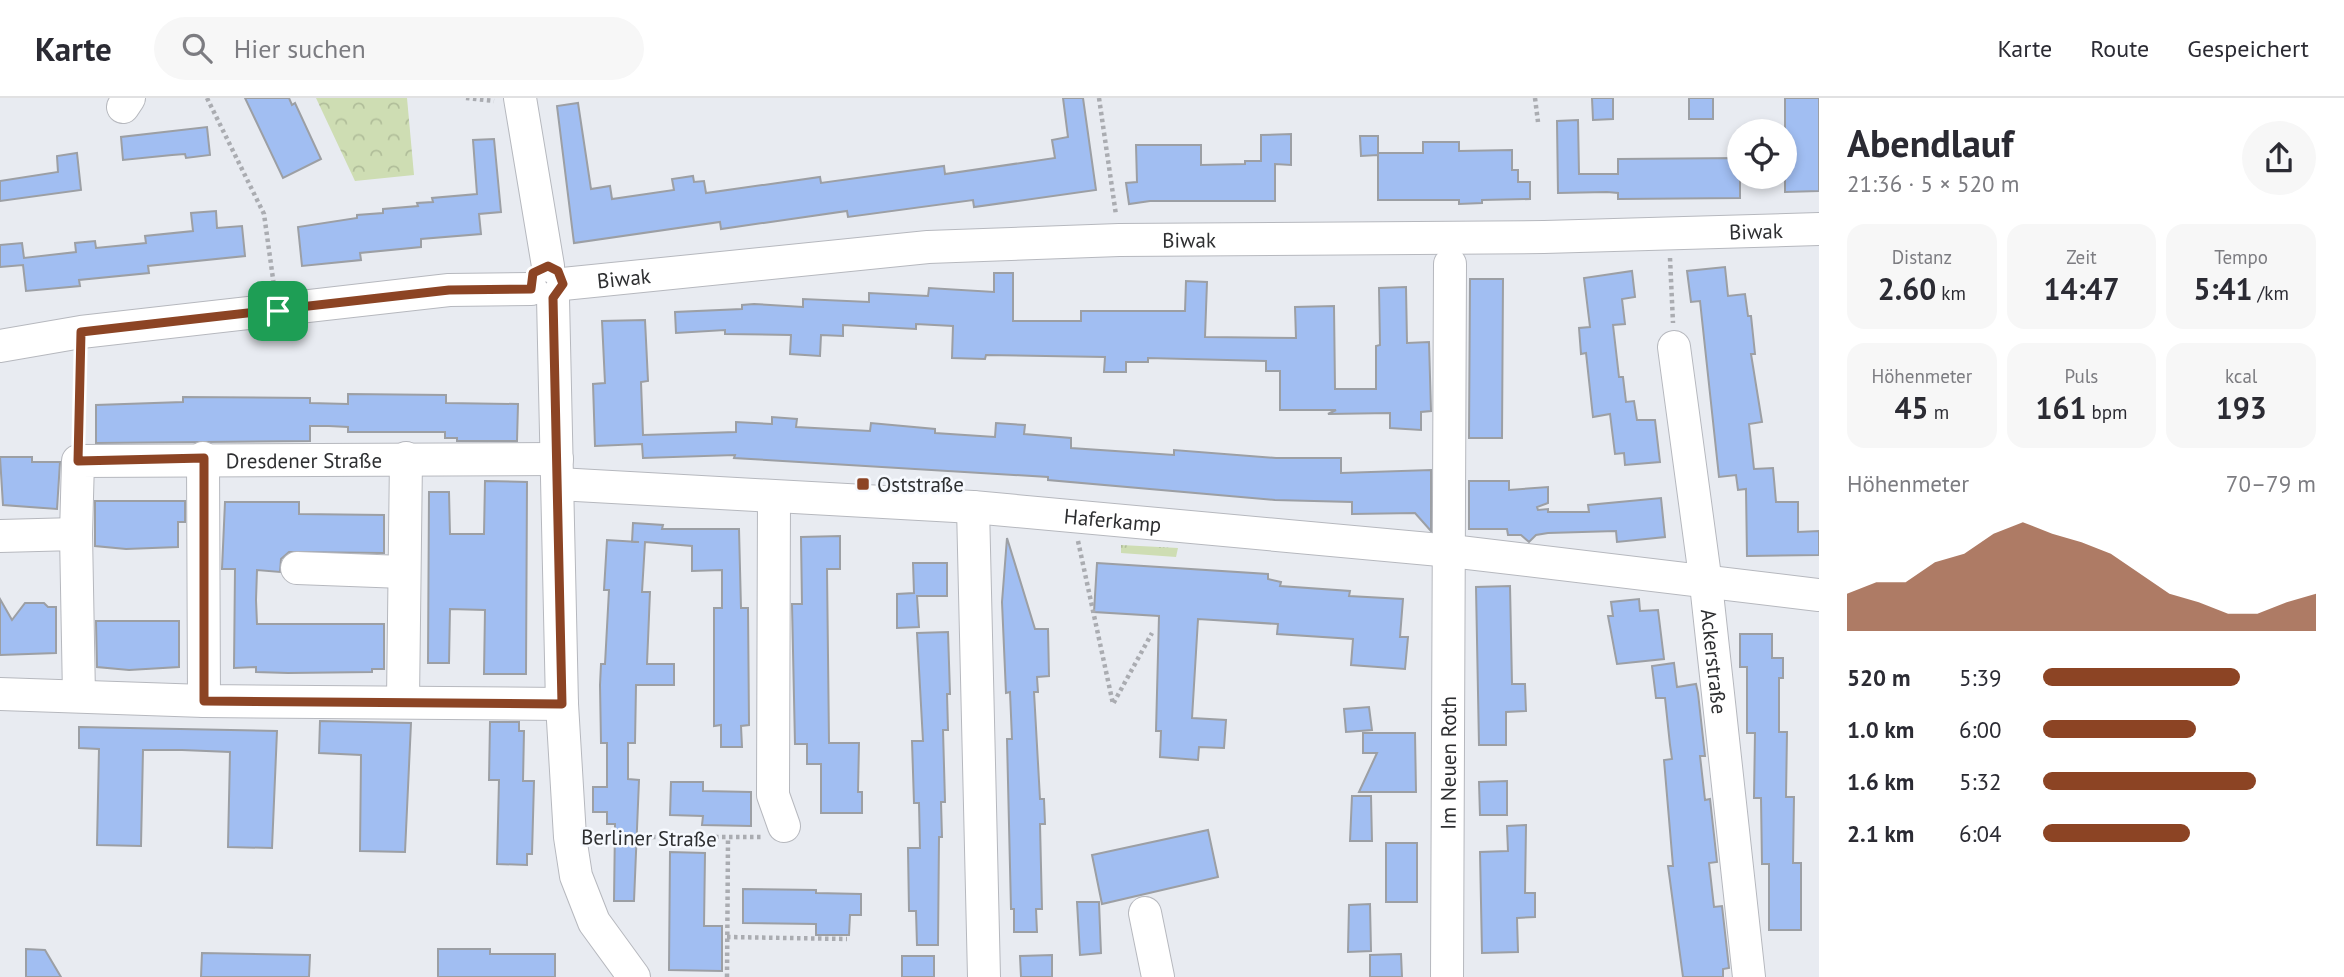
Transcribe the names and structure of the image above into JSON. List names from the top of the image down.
{
  "streets": {
    "street": [
      "Biwak",
      "Dresdener Straße",
      "Haferkamp",
      "Ackerstraße",
      "Im Neuen Roth",
      "Berliner Straße"
    ]
  },
  "crossings": [
    ["Biwak", "Berliner Straße"],
    ["Dresdener Straße", "Haferkamp"],
    ["Dresdener Straße", "Berliner Straße"],
    ["Haferkamp", "Ackerstraße"],
    ["Haferkamp", "Im Neuen Roth"],
    ["Haferkamp", "Berliner Straße"]
  ],
  "places": {
    "transit": ["Oststraße"]
  },
  "page": {
    "header": "Karte",
    "search": "Hier suchen",
    "nav": ["Karte", "Route", "Gespeichert"],
    "heading": ["Abendlauf", "21:36 · 5 × 520 m"],
    "stats": [
      ["Distanz", "2.60 km"],
      ["Zeit", "14:47"],
      ["Tempo", "5:41 /km"],
      ["Höhenmeter", "45 m"],
      ["Puls", "161 bpm"],
      ["kcal", "193"]
    ],
    "chart": ["Höhenmeter", "70–79 m"],
    "list": [
      {
        "name": "520 m",
        "note": "5:39"
      },
      {
        "name": "1.0 km",
        "note": "6:00"
      },
      {
        "name": "1.6 km",
        "note": "5:32"
      },
      {
        "name": "2.1 km",
        "note": "6:04"
      }
    ]
  }
}
